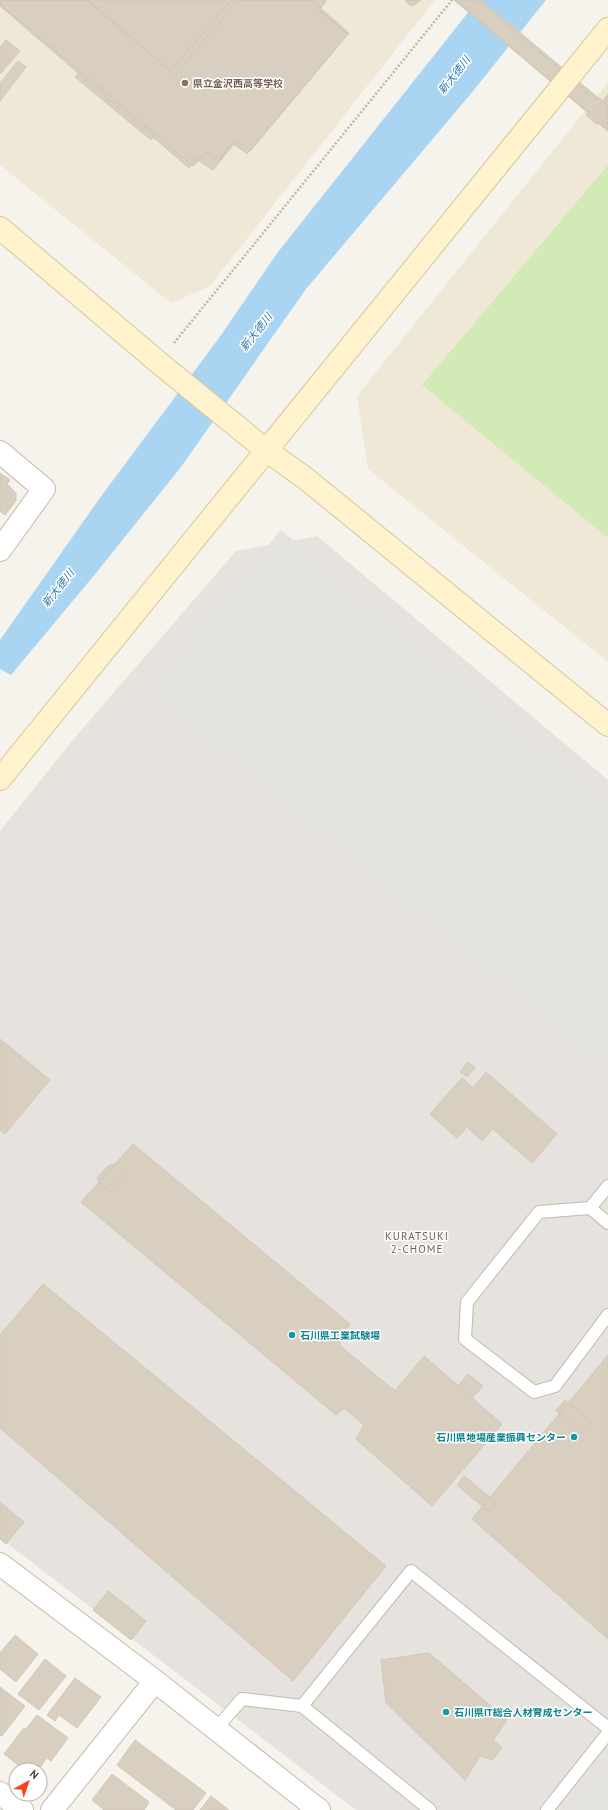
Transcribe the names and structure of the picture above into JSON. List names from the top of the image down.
{
  "districts": ["KURATSUKI 2-CHOME"],
  "water": ["新大徳川"],
  "places": [
    "県立金沢西高等学校",
    "石川県工業試験場",
    "石川県地場産業振興センター",
    "石川県IT総合人材育成センター"
  ],
  "north": "top right"
}
